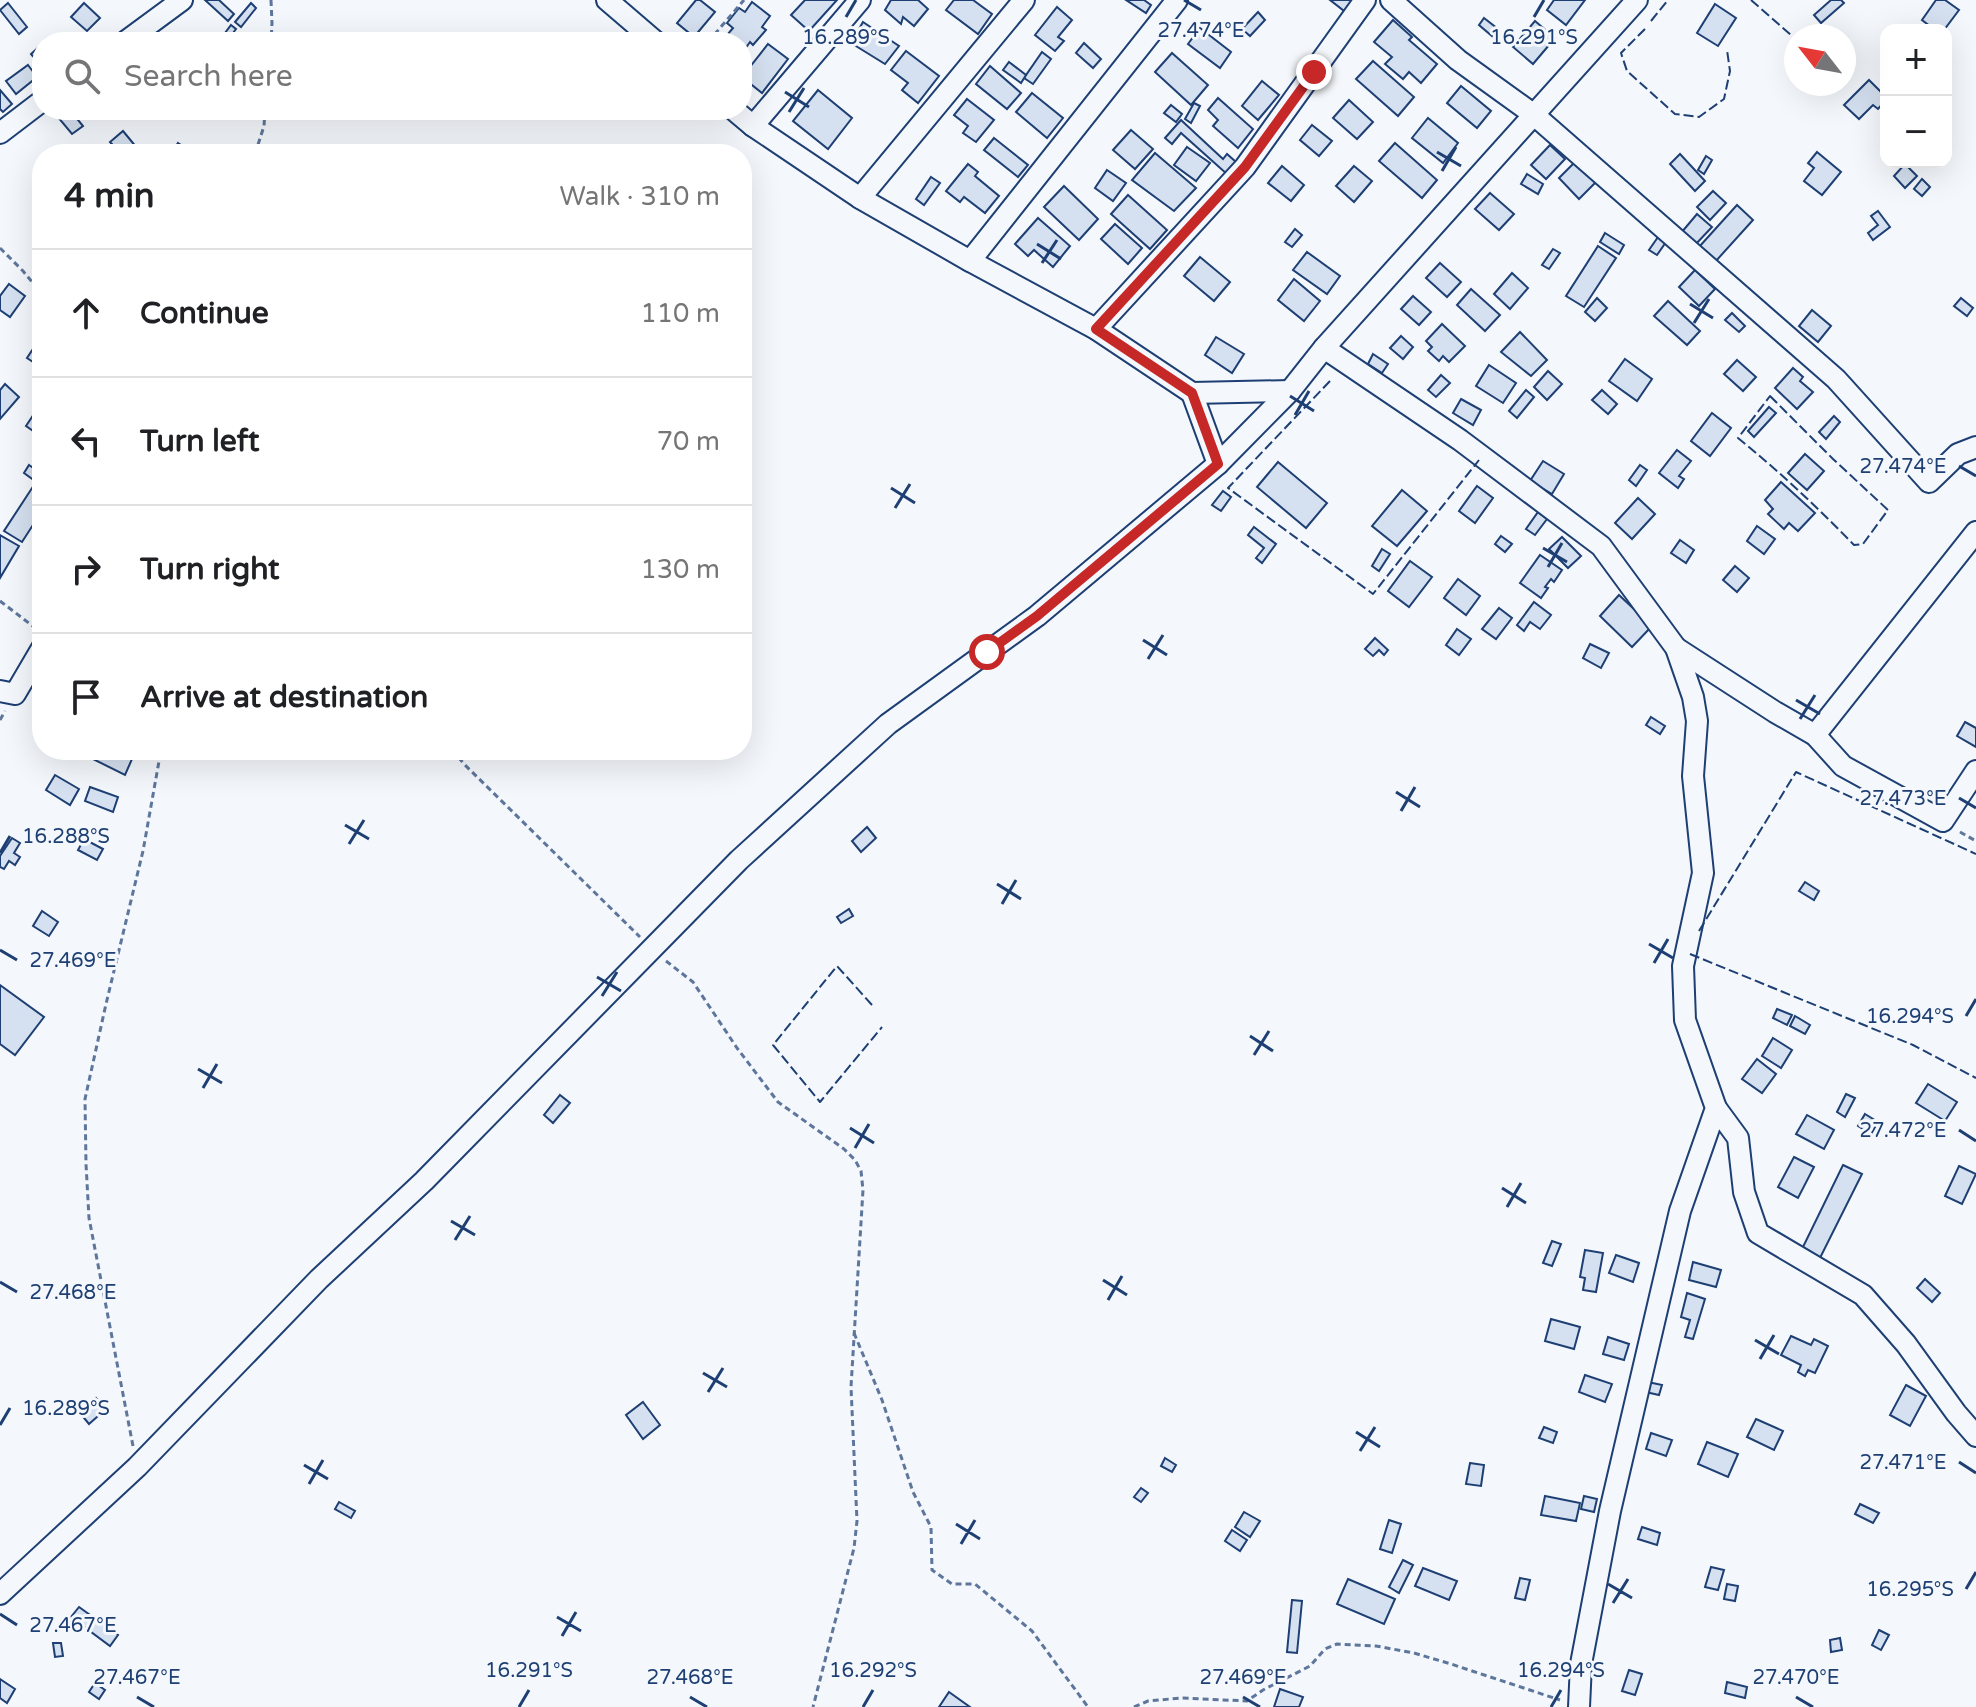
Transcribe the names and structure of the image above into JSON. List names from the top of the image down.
{
  "north": "top left",
  "page": {
    "map_buttons": ["+", "−"],
    "search": "Search here",
    "heading": ["4 min", "Walk · 310 m"],
    "list": [
      ["Continue", "110 m"],
      ["Turn left", "70 m"],
      ["Turn right", "130 m"],
      "Arrive at destination"
    ]
  },
  "coordinates": [
    "27.474°E",
    "16.289°S",
    "16.291°S",
    "27.473°E",
    "16.288°S",
    "27.469°E",
    "16.294°S",
    "27.472°E",
    "27.468°E",
    "27.471°E",
    "16.295°S",
    "27.467°E",
    "16.292°S",
    "27.470°E"
  ]
}
